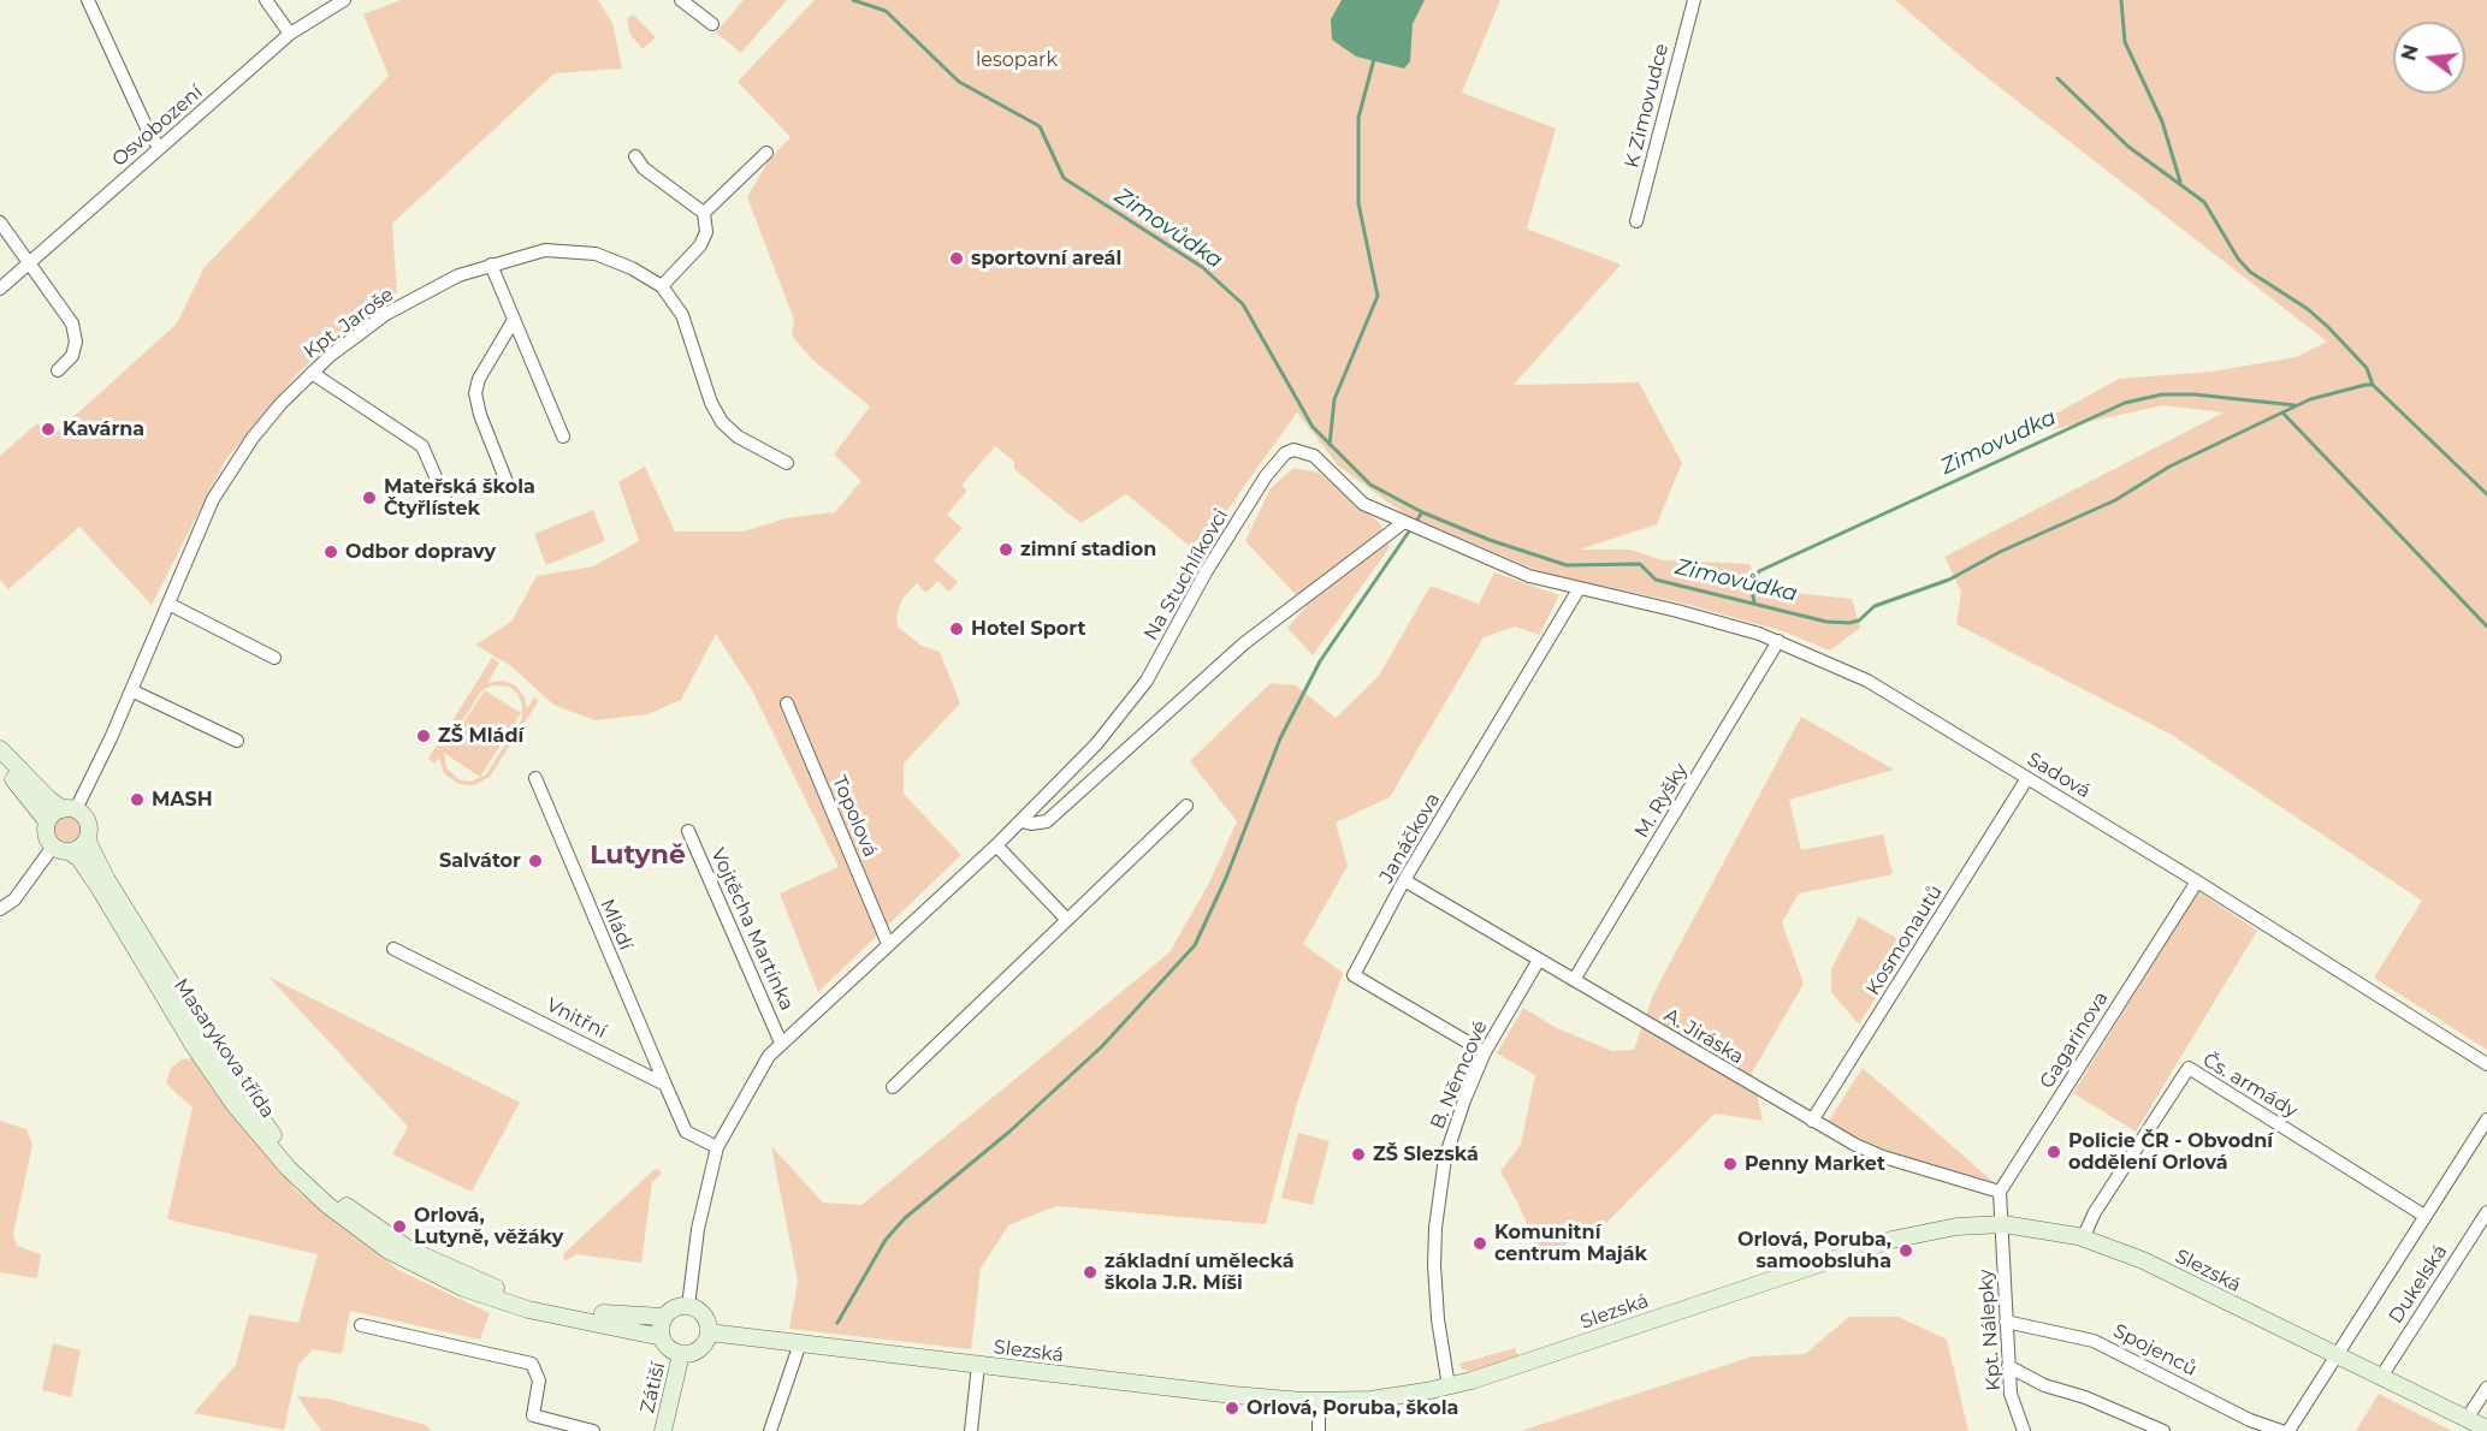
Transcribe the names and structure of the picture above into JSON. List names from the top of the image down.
{
  "streets": {
    "street": [
      "K Zimovudce",
      "Osvobození",
      "Kpt. Jaroše",
      "Na Stuchlíkovci",
      "Sadová",
      "M. Ryšky",
      "Topolová",
      "Janáčkova",
      "Mládí",
      "Vojtěcha Martínka",
      "Kosmonautů",
      "Vnitřní",
      "A. Jiráska",
      "Gagarinova",
      "Masarykova třída",
      "B. Němcové",
      "Čs. armády",
      "Slezská",
      "Dukelská",
      "Kpt. Nálepky",
      "Spojenců",
      "Zátiší"
    ]
  },
  "crossings": [
    ["Kpt. Jaroše", "Masarykova třída"],
    ["Na Stuchlíkovci", "Sadová"],
    ["Na Stuchlíkovci", "Topolová"],
    ["Na Stuchlíkovci", "Janáčkova"],
    ["Na Stuchlíkovci", "Vojtěcha Martínka"],
    ["Na Stuchlíkovci", "Masarykova třída"],
    ["Na Stuchlíkovci", "Slezská"],
    ["Na Stuchlíkovci", "Zátiší"],
    ["Sadová", "M. Ryšky"],
    ["Sadová", "Janáčkova"],
    ["Sadová", "Kosmonautů"],
    ["Sadová", "Gagarinova"],
    ["M. Ryšky", "A. Jiráska"],
    ["Janáčkova", "A. Jiráska"],
    ["Janáčkova", "B. Němcové"],
    ["Mládí", "Vnitřní"],
    ["Kosmonautů", "A. Jiráska"],
    ["A. Jiráska", "Gagarinova"],
    ["A. Jiráska", "B. Němcové"],
    ["Masarykova třída", "Slezská"],
    ["Masarykova třída", "Zátiší"],
    ["B. Němcové", "Slezská"],
    ["Čs. armády", "Slezská"],
    ["Slezská", "Dukelská"],
    ["Slezská", "Kpt. Nálepky"],
    ["Slezská", "Zátiší"],
    ["Kpt. Nálepky", "Spojenců"]
  ],
  "districts": ["Lutyně"],
  "water": ["Zimovůdka", "Zimovudka"],
  "parks": ["lesopark"],
  "places": [
    "sportovní areál",
    "Kavárna",
    "Mateřská škola Čtyřlístek",
    "zimní stadion",
    "Odbor dopravy",
    "Hotel Sport",
    "ZŠ Mládí",
    "MASH",
    "Salvátor",
    "Policie ČR - Obvodní oddělení Orlová",
    "ZŠ Slezská",
    "Penny Market",
    "Orlová, Lutyně, věžáky",
    "Komunitní centrum Maják",
    "Orlová, Poruba, samoobsluha",
    "základní umělecká škola J.R. Míši",
    "Orlová, Poruba, škola"
  ],
  "north": "left"
}
